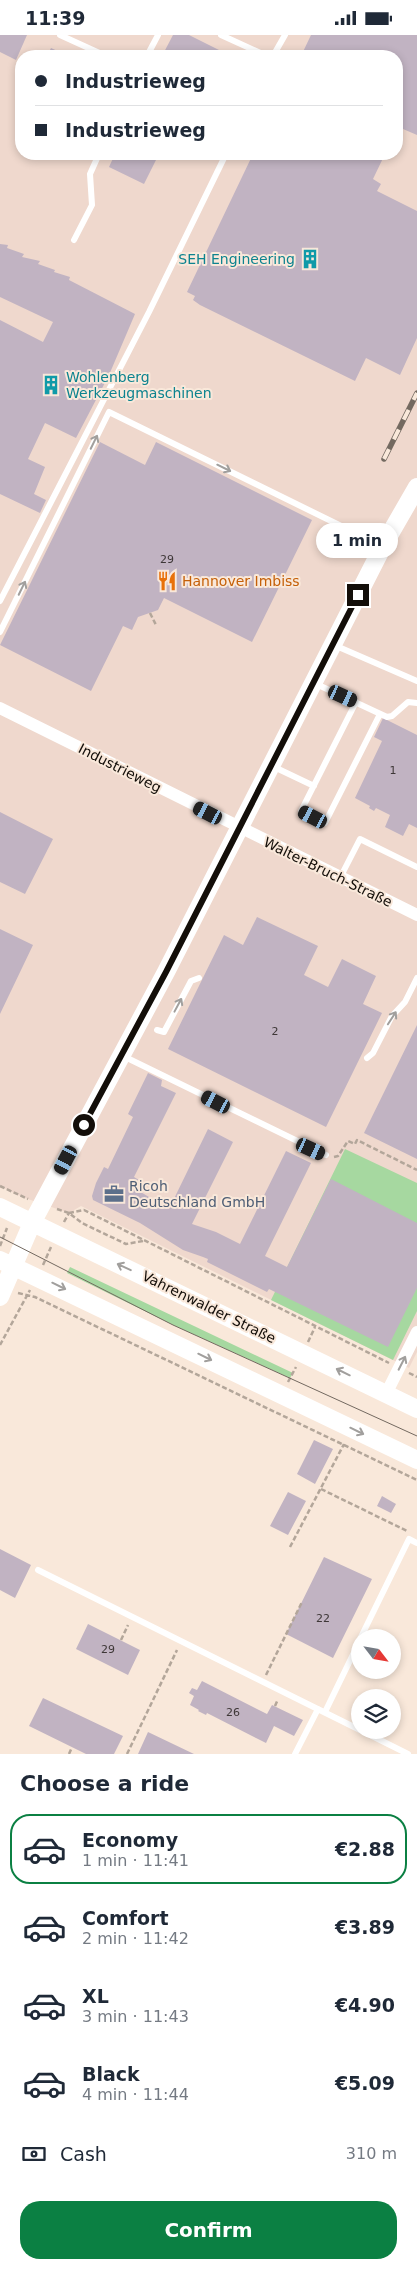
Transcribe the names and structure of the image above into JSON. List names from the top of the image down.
{
  "streets": {
    "street": ["Industrieweg", "Walter-Bruch-Straße", "Vahrenwalder Straße"]
  },
  "crossings": [
    ["Industrieweg", "Walter-Bruch-Straße"]
  ],
  "places": {
    "building": ["SEH Engineering", "Wohlenberg Werkzeugmaschinen"],
    "restaurant": ["Hannover Imbiss"],
    "office": ["Ricoh Deutschland GmbH"]
  },
  "house_numbers": [
    "29",
    "1",
    "2",
    "22",
    "29",
    "26"
  ],
  "north": "bottom right",
  "page": {
    "status": "11:39",
    "banner": ["Industrieweg", "Industrieweg"],
    "bubble": "1 min",
    "heading": "Choose a ride",
    "list": [
      {
        "name": "Economy",
        "note": "1 min · 11:41",
        "value": "€2.88"
      },
      {
        "name": "Comfort",
        "note": "2 min · 11:42",
        "value": "€3.89"
      },
      {
        "name": "XL",
        "note": "3 min · 11:43",
        "value": "€4.90"
      },
      {
        "name": "Black",
        "note": "4 min · 11:44",
        "value": "€5.09"
      }
    ],
    "pay": ["Cash", "310 m"],
    "buttons": "Confirm"
  }
}
